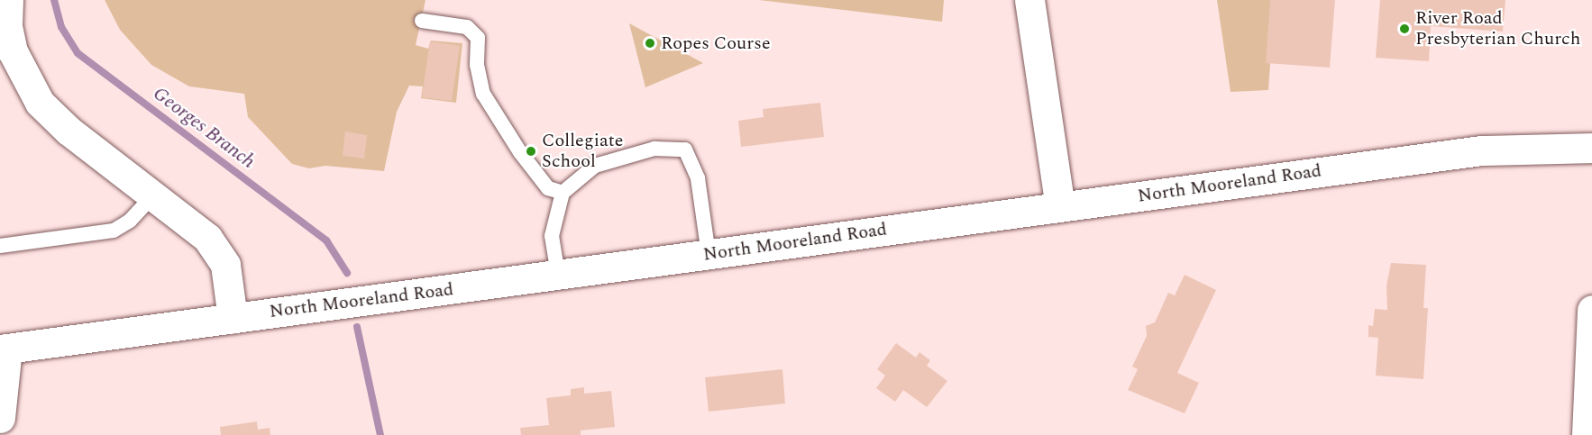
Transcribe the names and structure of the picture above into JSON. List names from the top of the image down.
{
  "streets": {
    "street": ["North Mooreland Road"]
  },
  "water": ["Georges Branch"],
  "places": ["River Road Presbyterian Church", "Ropes Course", "Collegiate School"]
}
